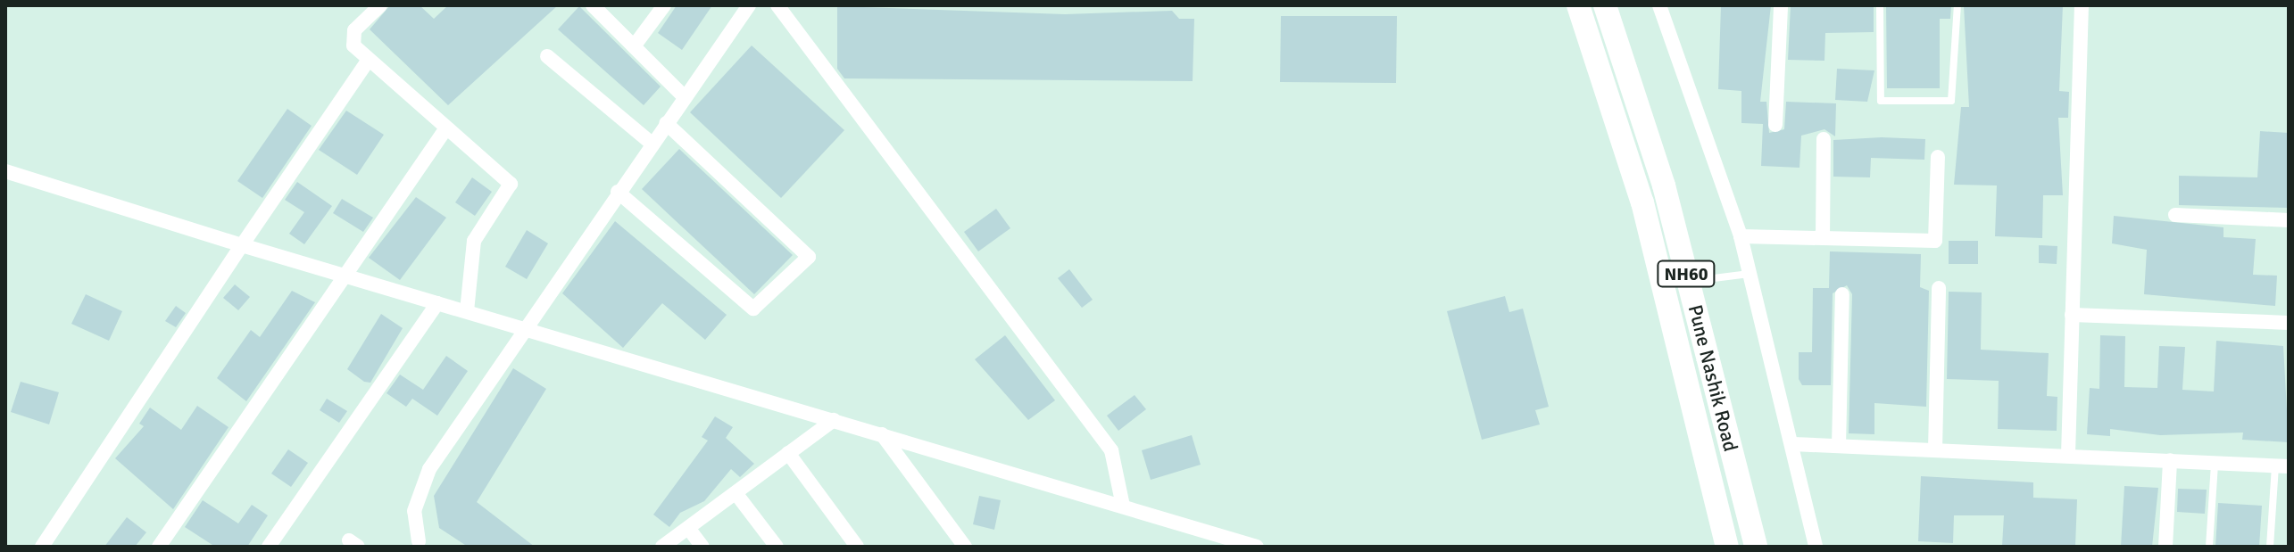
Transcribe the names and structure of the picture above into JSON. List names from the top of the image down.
{
  "streets": {
    "highway": ["NH60", "Pune Nashik Road"]
  }
}
